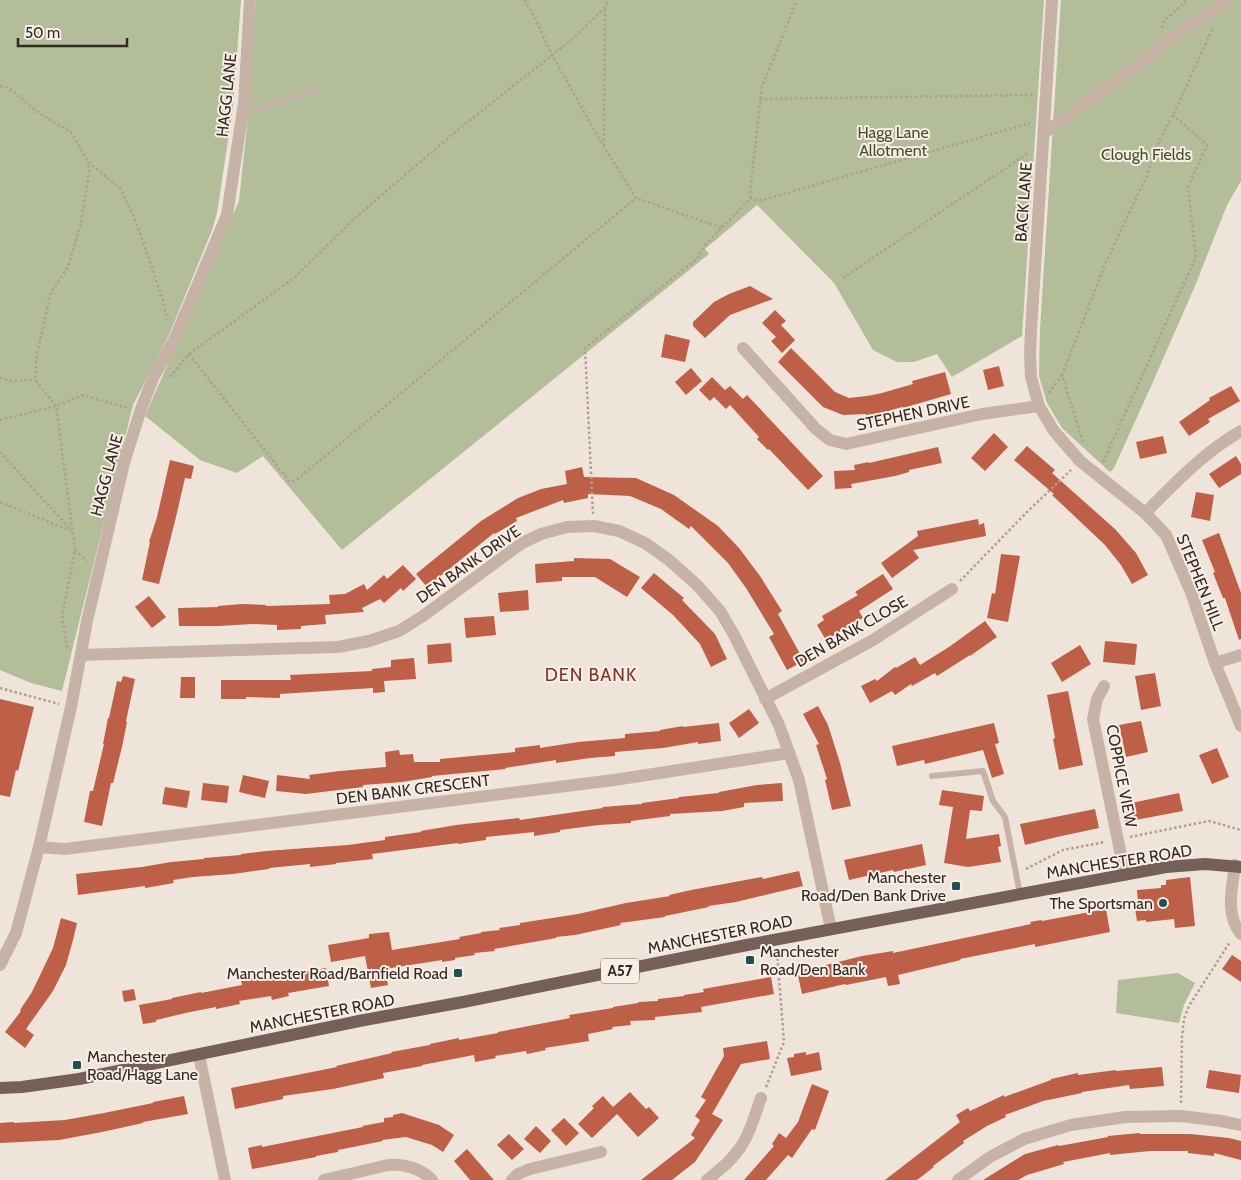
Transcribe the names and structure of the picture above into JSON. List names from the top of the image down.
{
  "streets": {
    "main road": ["MANCHESTER ROAD", "A57"],
    "street": [
      "HAGG LANE",
      "BACK LANE",
      "STEPHEN DRIVE",
      "DEN BANK DRIVE",
      "STEPHEN HILL",
      "DEN BANK CLOSE",
      "COPPICE VIEW",
      "DEN BANK CRESCENT"
    ]
  },
  "crossings": [
    ["HAGG LANE", "DEN BANK DRIVE"],
    ["HAGG LANE", "DEN BANK CRESCENT"],
    ["BACK LANE", "STEPHEN DRIVE"],
    ["BACK LANE", "STEPHEN HILL"],
    ["STEPHEN DRIVE", "STEPHEN HILL"],
    ["DEN BANK DRIVE", "DEN BANK CLOSE"],
    ["DEN BANK DRIVE", "DEN BANK CRESCENT"],
    ["DEN BANK DRIVE", "MANCHESTER ROAD"],
    ["COPPICE VIEW", "MANCHESTER ROAD"]
  ],
  "districts": ["DEN BANK"],
  "parks": ["Hagg Lane Allotment", "Clough Fields"],
  "places": {
    "transit": [
      "Manchester Road/Den Bank Drive",
      "Manchester Road/Den Bank",
      "Manchester Road/Barnfield Road",
      "Manchester Road/Hagg Lane"
    ],
    "other": ["The Sportsman"]
  },
  "scale_bar": "50 m"
}
